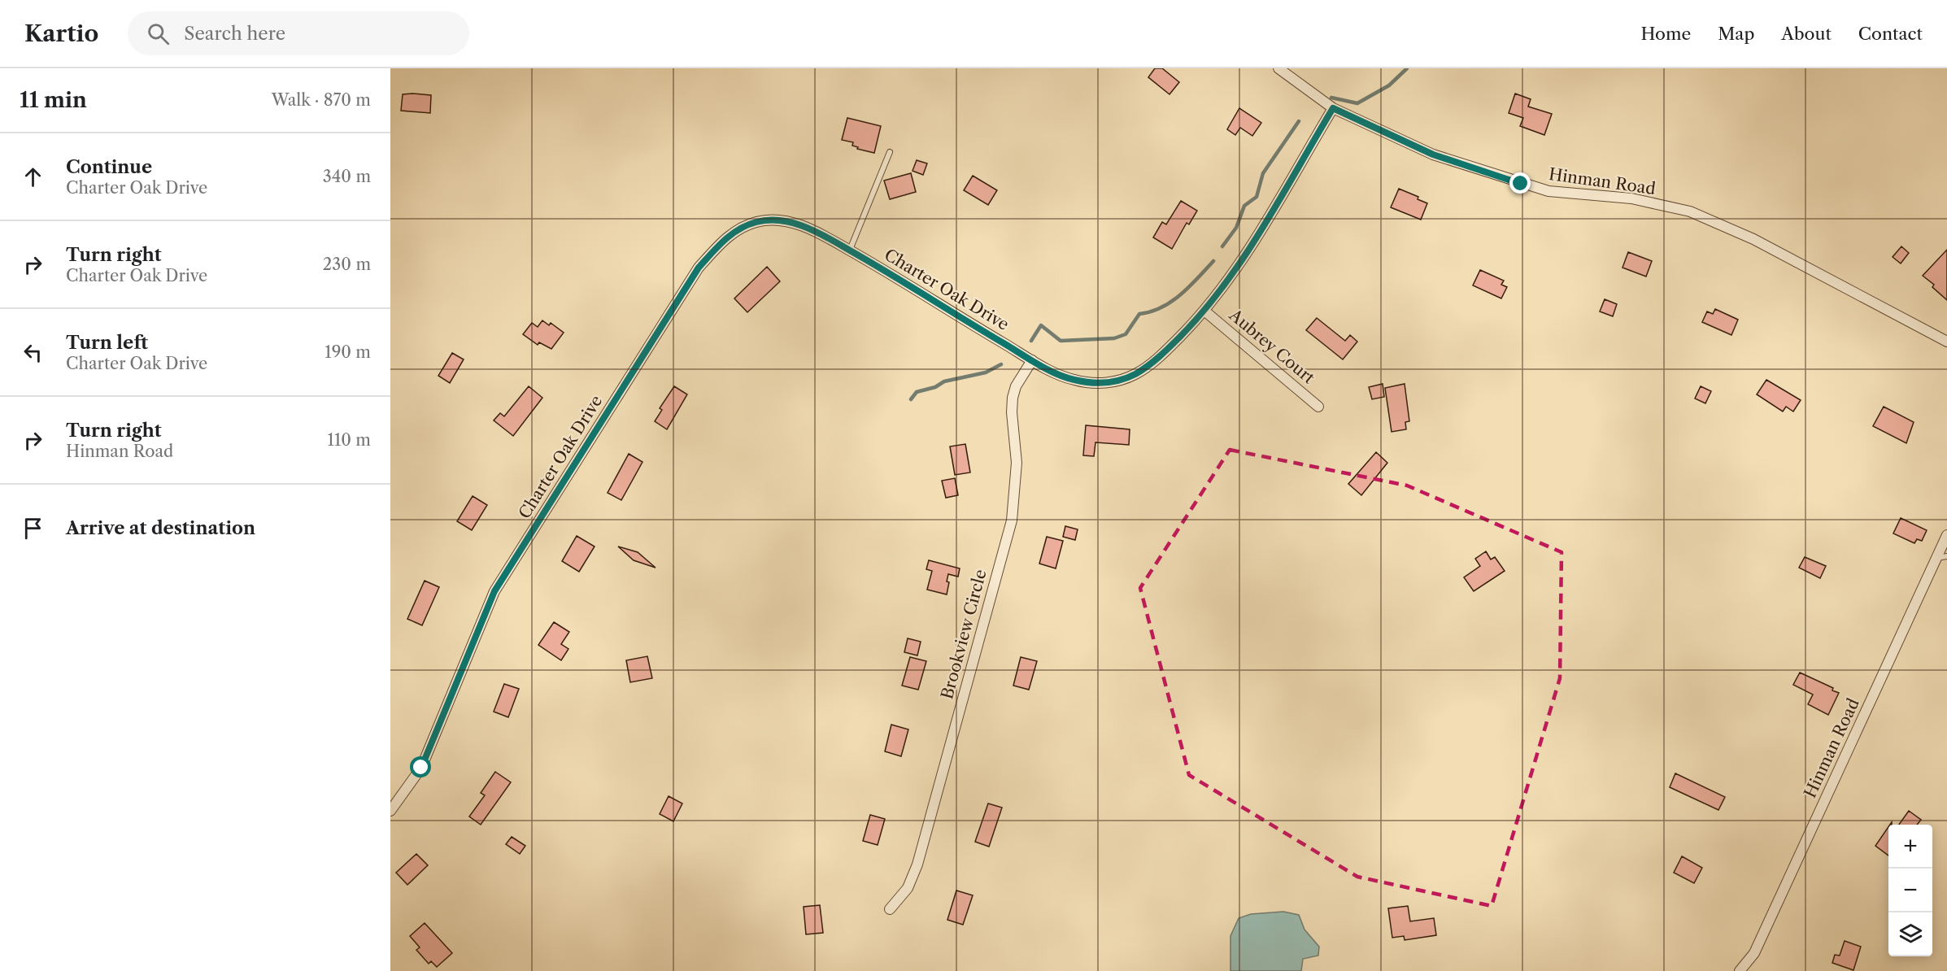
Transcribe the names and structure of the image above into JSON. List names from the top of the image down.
{
  "streets": {
    "street": [
      "Hinman Road",
      "Charter Oak Drive",
      "Aubrey Court",
      "Brookview Circle"
    ]
  },
  "crossings": [
    ["Hinman Road", "Charter Oak Drive"],
    ["Charter Oak Drive", "Aubrey Court"],
    ["Charter Oak Drive", "Brookview Circle"]
  ],
  "page": {
    "header": "Kartio",
    "search": "Search here",
    "nav": [
      "Home",
      "Map",
      "About",
      "Contact"
    ],
    "heading": ["11 min", "Walk · 870 m"],
    "list": [
      ["Continue", "Charter Oak Drive", "340 m"],
      ["Turn right", "Charter Oak Drive", "230 m"],
      ["Turn left", "Charter Oak Drive", "190 m"],
      ["Turn right", "Hinman Road", "110 m"],
      "Arrive at destination"
    ],
    "map_buttons": ["+", "−"]
  }
}
